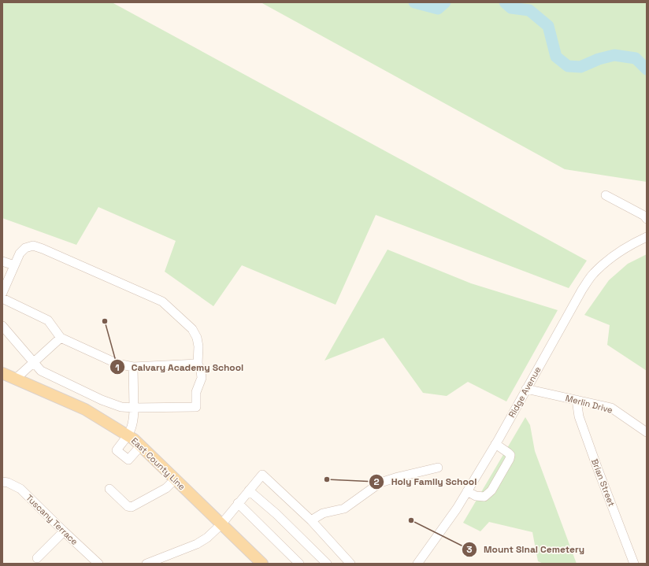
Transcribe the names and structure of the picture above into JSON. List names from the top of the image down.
{
  "streets": {
    "main road": ["East County Line"],
    "street": [
      "Ridge Avenue",
      "Merlin Drive",
      "Brian Street",
      "Tuscany Terrace"
    ]
  },
  "crossings": [
    ["Ridge Avenue", "Merlin Drive"],
    ["Merlin Drive", "Brian Street"]
  ],
  "places": ["Calvary Academy School", "Holy Family School", "Mount Sinai Cemetery"]
}
